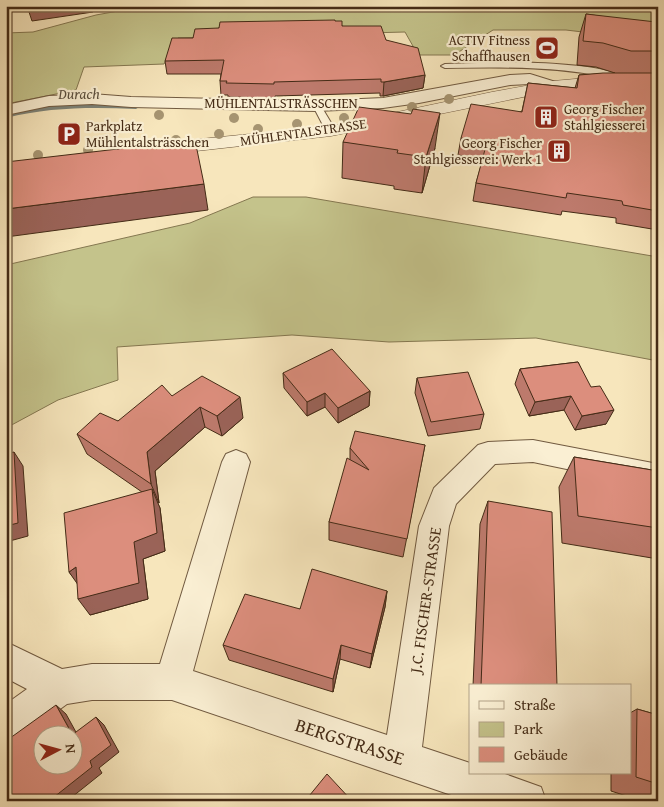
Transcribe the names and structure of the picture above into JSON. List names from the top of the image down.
{
  "streets": {
    "street": [
      "MÜHLENTALSTRÄSSCHEN",
      "MÜHLENTALSTRASSE",
      "J.C. FISCHER-STRASSE",
      "BERGSTRASSE"
    ]
  },
  "crossings": [
    ["MÜHLENTALSTRÄSSCHEN", "MÜHLENTALSTRASSE"],
    ["J.C. FISCHER-STRASSE", "BERGSTRASSE"]
  ],
  "water": ["Durach"],
  "places": {
    "sports": ["ACTIV Fitness Schaffhausen"],
    "building": ["Georg Fischer Stahlgiesserei", "Georg Fischer Stahlgiesserei: Werk 1"],
    "parking": ["Parkplatz Mühlentalsträsschen"]
  },
  "legend": ["Straße", "Park", "Gebäude"],
  "north": "right"
}
